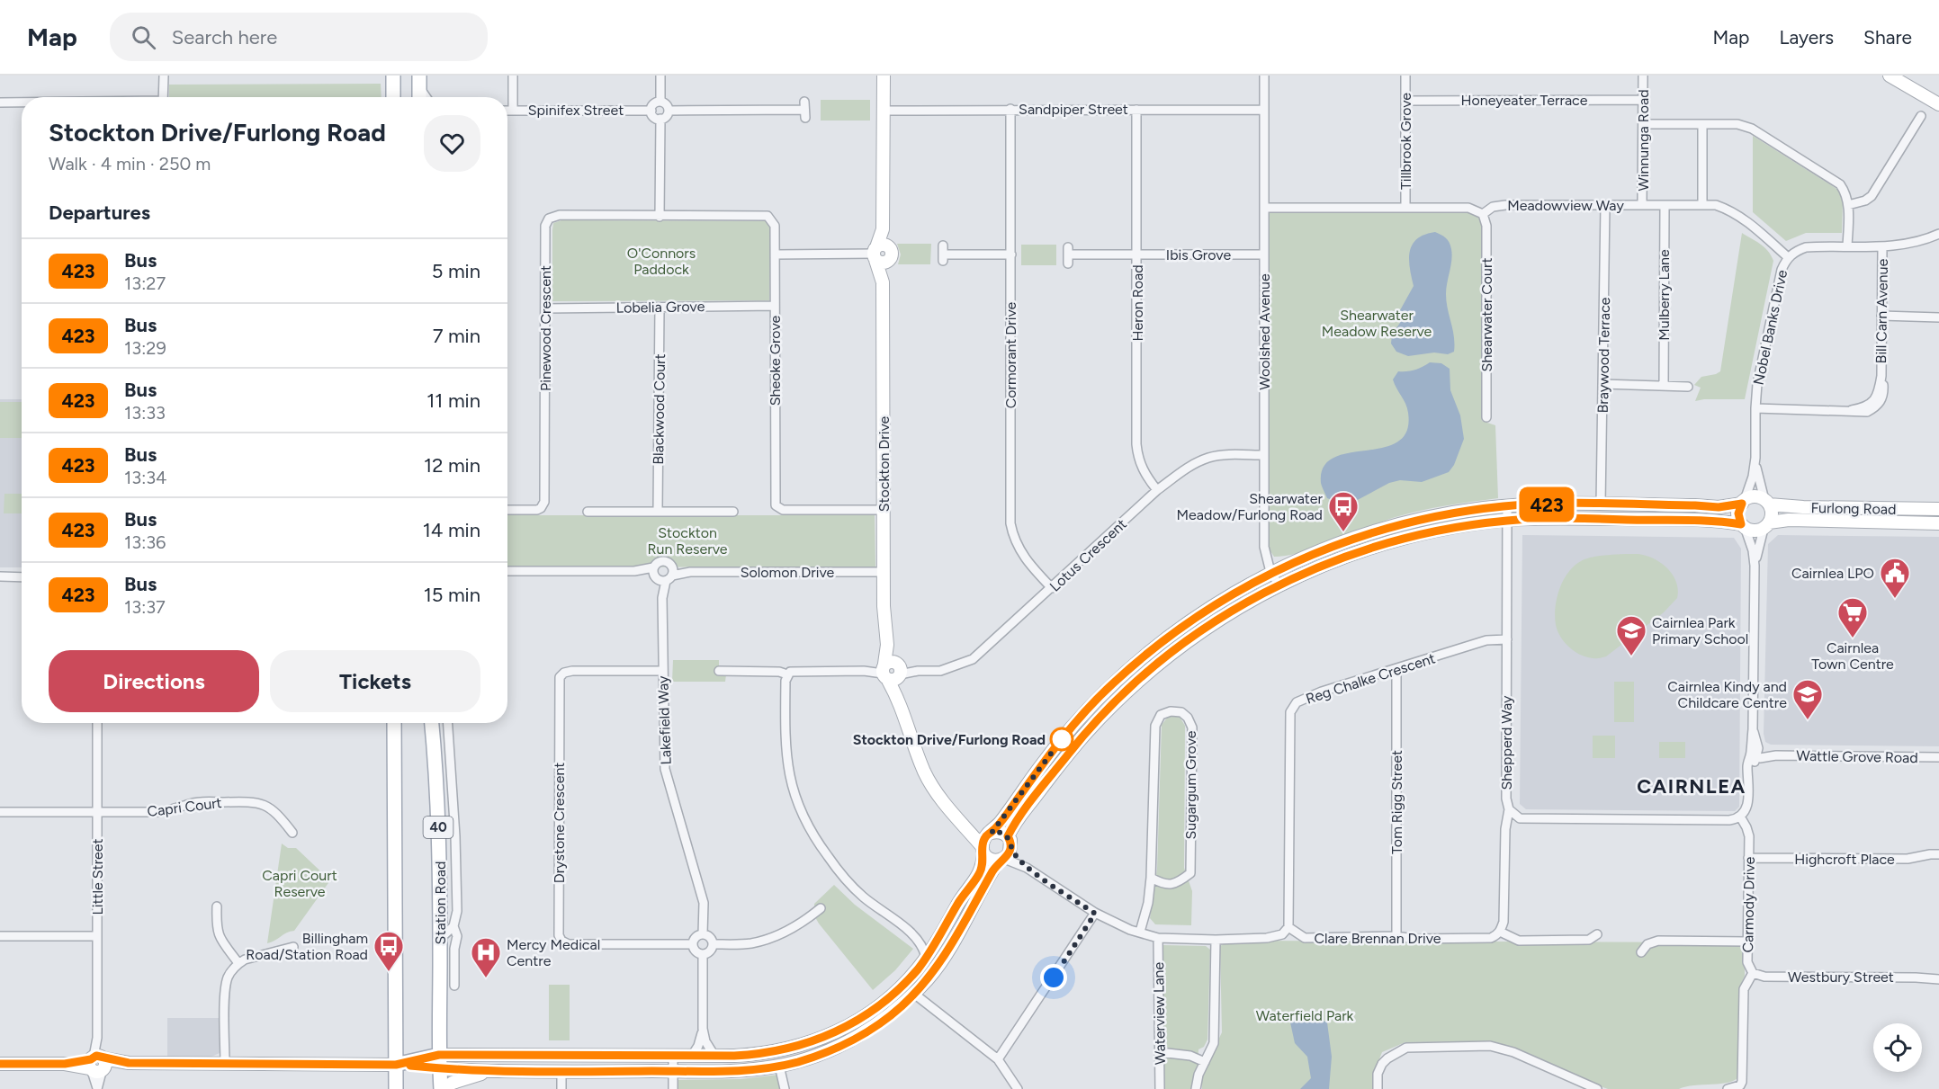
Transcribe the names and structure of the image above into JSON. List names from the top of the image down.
{
  "streets": {
    "main road": [
      "Stockton Drive",
      "Furlong Road",
      "40",
      "Station Road"
    ],
    "street": [
      "Honeyeater Terrace",
      "Sandpiper Street",
      "Spinifex Street",
      "Winnunga Road",
      "Tillbrook Grove",
      "Meadowview Way",
      "Ibis Grove",
      "Mulberry Lane",
      "Heron Road",
      "Lobelia Grove",
      "Bill Carn Avenue",
      "Shearwater Court",
      "Nobel Banks Drive",
      "Pinewood Crescent",
      "Woolshed Avenue",
      "Cormorant Drive",
      "Braywood Terrace",
      "Sheoke Grove",
      "Blackwood Court",
      "Lotus Crescent",
      "Solomon Drive",
      "Reg Chalke Crescent",
      "Lakefield Way",
      "Shepperd Way",
      "Wattle Grove Road",
      "Sugargum Grove",
      "Tom Rigg Street",
      "Capri Court",
      "Drystone Crescent",
      "Highcroft Place",
      "Little Street",
      "Carmody Drive",
      "Clare Brennan Drive",
      "Westbury Street",
      "Waterview Lane"
    ]
  },
  "crossings": [
    ["Honeyeater Terrace", "Winnunga Road"],
    ["Honeyeater Terrace", "Tillbrook Grove"],
    ["Sandpiper Street", "Heron Road"],
    ["Sandpiper Street", "Woolshed Avenue"],
    ["Sandpiper Street", "Cormorant Drive"],
    ["Winnunga Road", "Meadowview Way"],
    ["Meadowview Way", "Mulberry Lane"],
    ["Meadowview Way", "Shearwater Court"],
    ["Meadowview Way", "Nobel Banks Drive"],
    ["Meadowview Way", "Braywood Terrace"],
    ["Ibis Grove", "Heron Road"],
    ["Ibis Grove", "Woolshed Avenue"],
    ["Heron Road", "Lotus Crescent"],
    ["Lobelia Grove", "Pinewood Crescent"],
    ["Lobelia Grove", "Sheoke Grove"],
    ["Lobelia Grove", "Blackwood Court"],
    ["Bill Carn Avenue", "Nobel Banks Drive"],
    ["Nobel Banks Drive", "Furlong Road"],
    ["Pinewood Crescent", "Sheoke Grove"],
    ["Woolshed Avenue", "Lotus Crescent"],
    ["Cormorant Drive", "Lotus Crescent"],
    ["Sheoke Grove", "Stockton Drive"],
    ["Stockton Drive", "Lotus Crescent"],
    ["Stockton Drive", "Solomon Drive"],
    ["Solomon Drive", "Lakefield Way"],
    ["Reg Chalke Crescent", "Shepperd Way"],
    ["Reg Chalke Crescent", "Tom Rigg Street"],
    ["Reg Chalke Crescent", "Clare Brennan Drive"],
    ["Lakefield Way", "Drystone Crescent"],
    ["Shepperd Way", "Carmody Drive"],
    ["Tom Rigg Street", "Clare Brennan Drive"],
    ["Capri Court", "Little Street"],
    ["Highcroft Place", "Carmody Drive"],
    ["Carmody Drive", "Westbury Street"]
  ],
  "districts": ["CAIRNLEA"],
  "parks": [
    "O'Connors Paddock",
    "Shearwater Meadow Reserve",
    "Stockton Run Reserve",
    "Capri Court Reserve",
    "Waterfield Park"
  ],
  "places": {
    "bus stop": ["Shearwater Meadow/Furlong Road", "Billingham Road/Station Road"],
    "public building": ["Cairnlea LPO"],
    "supermarket": ["Cairnlea Town Centre"],
    "school or university": ["Cairnlea Park Primary School", "Cairnlea Kindy and Childcare Centre"],
    "other": ["Stockton Drive/Furlong Road"],
    "hospital": ["Mercy Medical Centre"]
  },
  "lines": ["bus line 423"],
  "page": {
    "header": "Map",
    "search": "Search here",
    "nav": ["Map", "Layers", "Share"],
    "on_map": "423",
    "heading": [
      ["Stockton Drive/Furlong Road", "Walk · 4 min · 250 m"],
      "Departures"
    ],
    "list": [
      {
        "mark": "423",
        "name": "Bus",
        "note": "13:27",
        "value": "5 min"
      },
      {
        "mark": "423",
        "name": "Bus",
        "note": "13:29",
        "value": "7 min"
      },
      {
        "mark": "423",
        "name": "Bus",
        "note": "13:33",
        "value": "11 min"
      },
      {
        "mark": "423",
        "name": "Bus",
        "note": "13:34",
        "value": "12 min"
      },
      {
        "mark": "423",
        "name": "Bus",
        "note": "13:36",
        "value": "14 min"
      },
      {
        "mark": "423",
        "name": "Bus",
        "note": "13:37",
        "value": "15 min"
      }
    ],
    "buttons": ["Directions", "Tickets"]
  }
}
